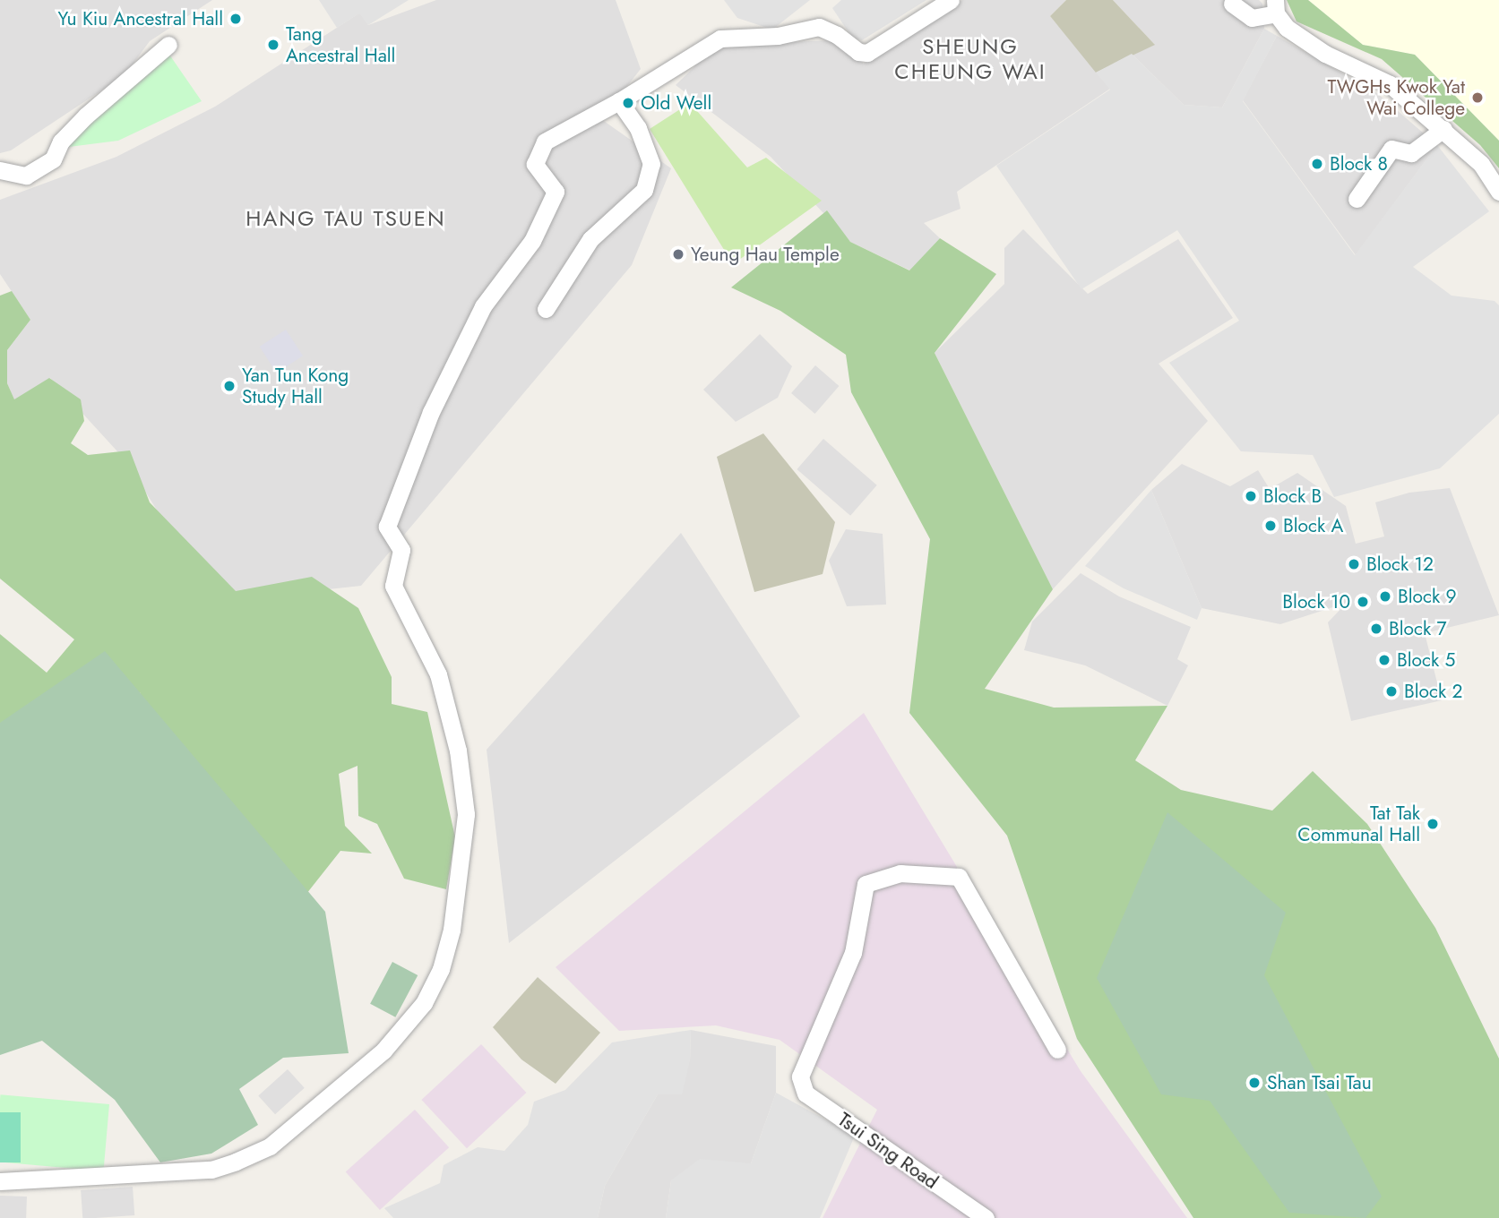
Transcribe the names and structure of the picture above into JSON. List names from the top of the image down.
{
  "streets": {
    "street": ["Tsui Sing Road"]
  },
  "districts": ["SHEUNG CHEUNG WAI", "HANG TAU TSUEN"],
  "places": [
    "Yu Kiu Ancestral Hall",
    "Tang Ancestral Hall",
    "TWGHs Kwok Yat Wai College",
    "Old Well",
    "Block 8",
    "Yeung Hau Temple",
    "Yan Tun Kong Study Hall",
    "Block B",
    "Block A",
    "Block 12",
    "Block 9",
    "Block 10",
    "Block 7",
    "Block 5",
    "Block 2",
    "Tat Tak Communal Hall",
    "Shan Tsai Tau"
  ]
}
